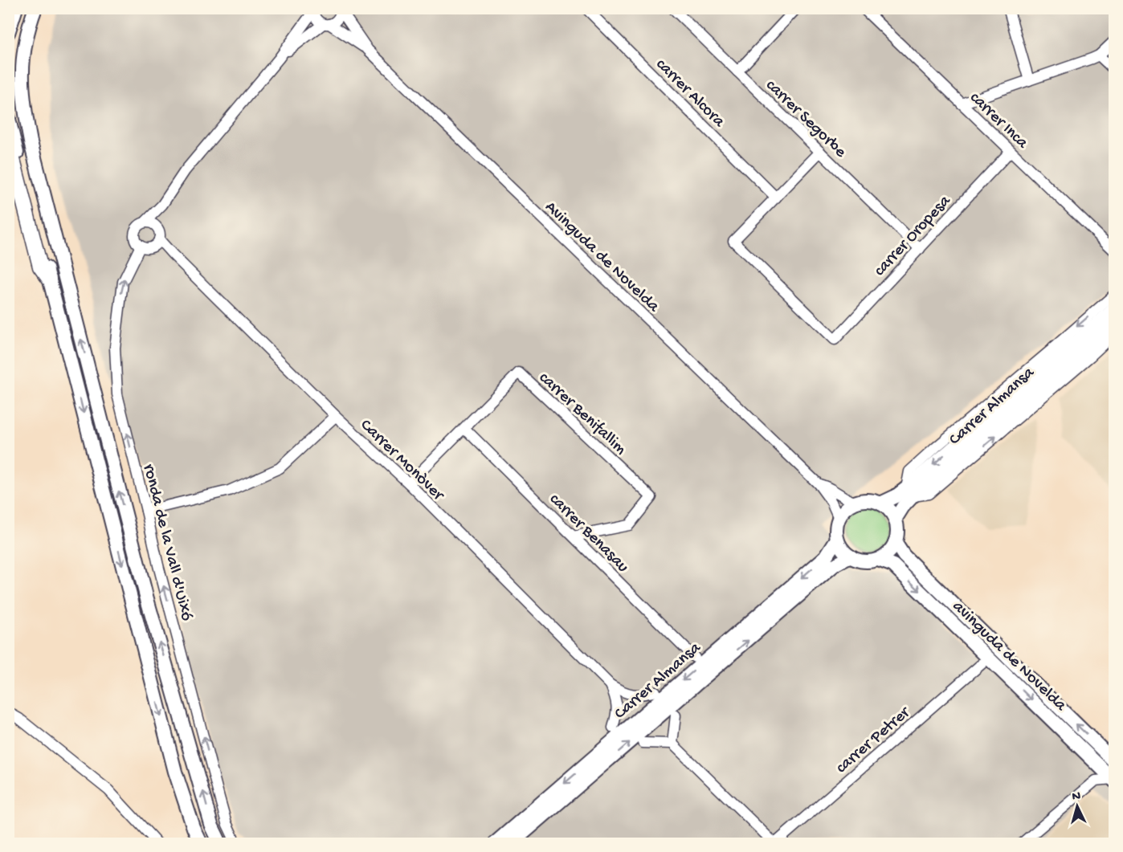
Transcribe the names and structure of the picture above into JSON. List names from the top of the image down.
{
  "streets": {
    "main road": ["Carrer Almansa", "avinguda de Novelda"],
    "street": [
      "carrer Alcora",
      "carrer Segorbe",
      "carrer Inca",
      "carrer Oropesa",
      "Avinguda de Novelda",
      "carrer Benifallim",
      "Carrer Monòver",
      "carrer Benasau",
      "ronda de la Vall d'Uixó",
      "carrer Petrer"
    ]
  },
  "crossings": [
    ["carrer Alcora", "carrer Oropesa"],
    ["carrer Segorbe", "carrer Oropesa"],
    ["carrer Inca", "carrer Oropesa"],
    ["Avinguda de Novelda", "Carrer Almansa"],
    ["Avinguda de Novelda", "avinguda de Novelda"],
    ["Carrer Almansa", "avinguda de Novelda"],
    ["carrer Benifallim", "Carrer Monòver"],
    ["carrer Benifallim", "carrer Benasau"],
    ["Carrer Monòver", "ronda de la Vall d'Uixó"],
    ["avinguda de Novelda", "carrer Petrer"]
  ],
  "one_way": ["ronda de la Vall d'Uixó"],
  "north": "top"
}
